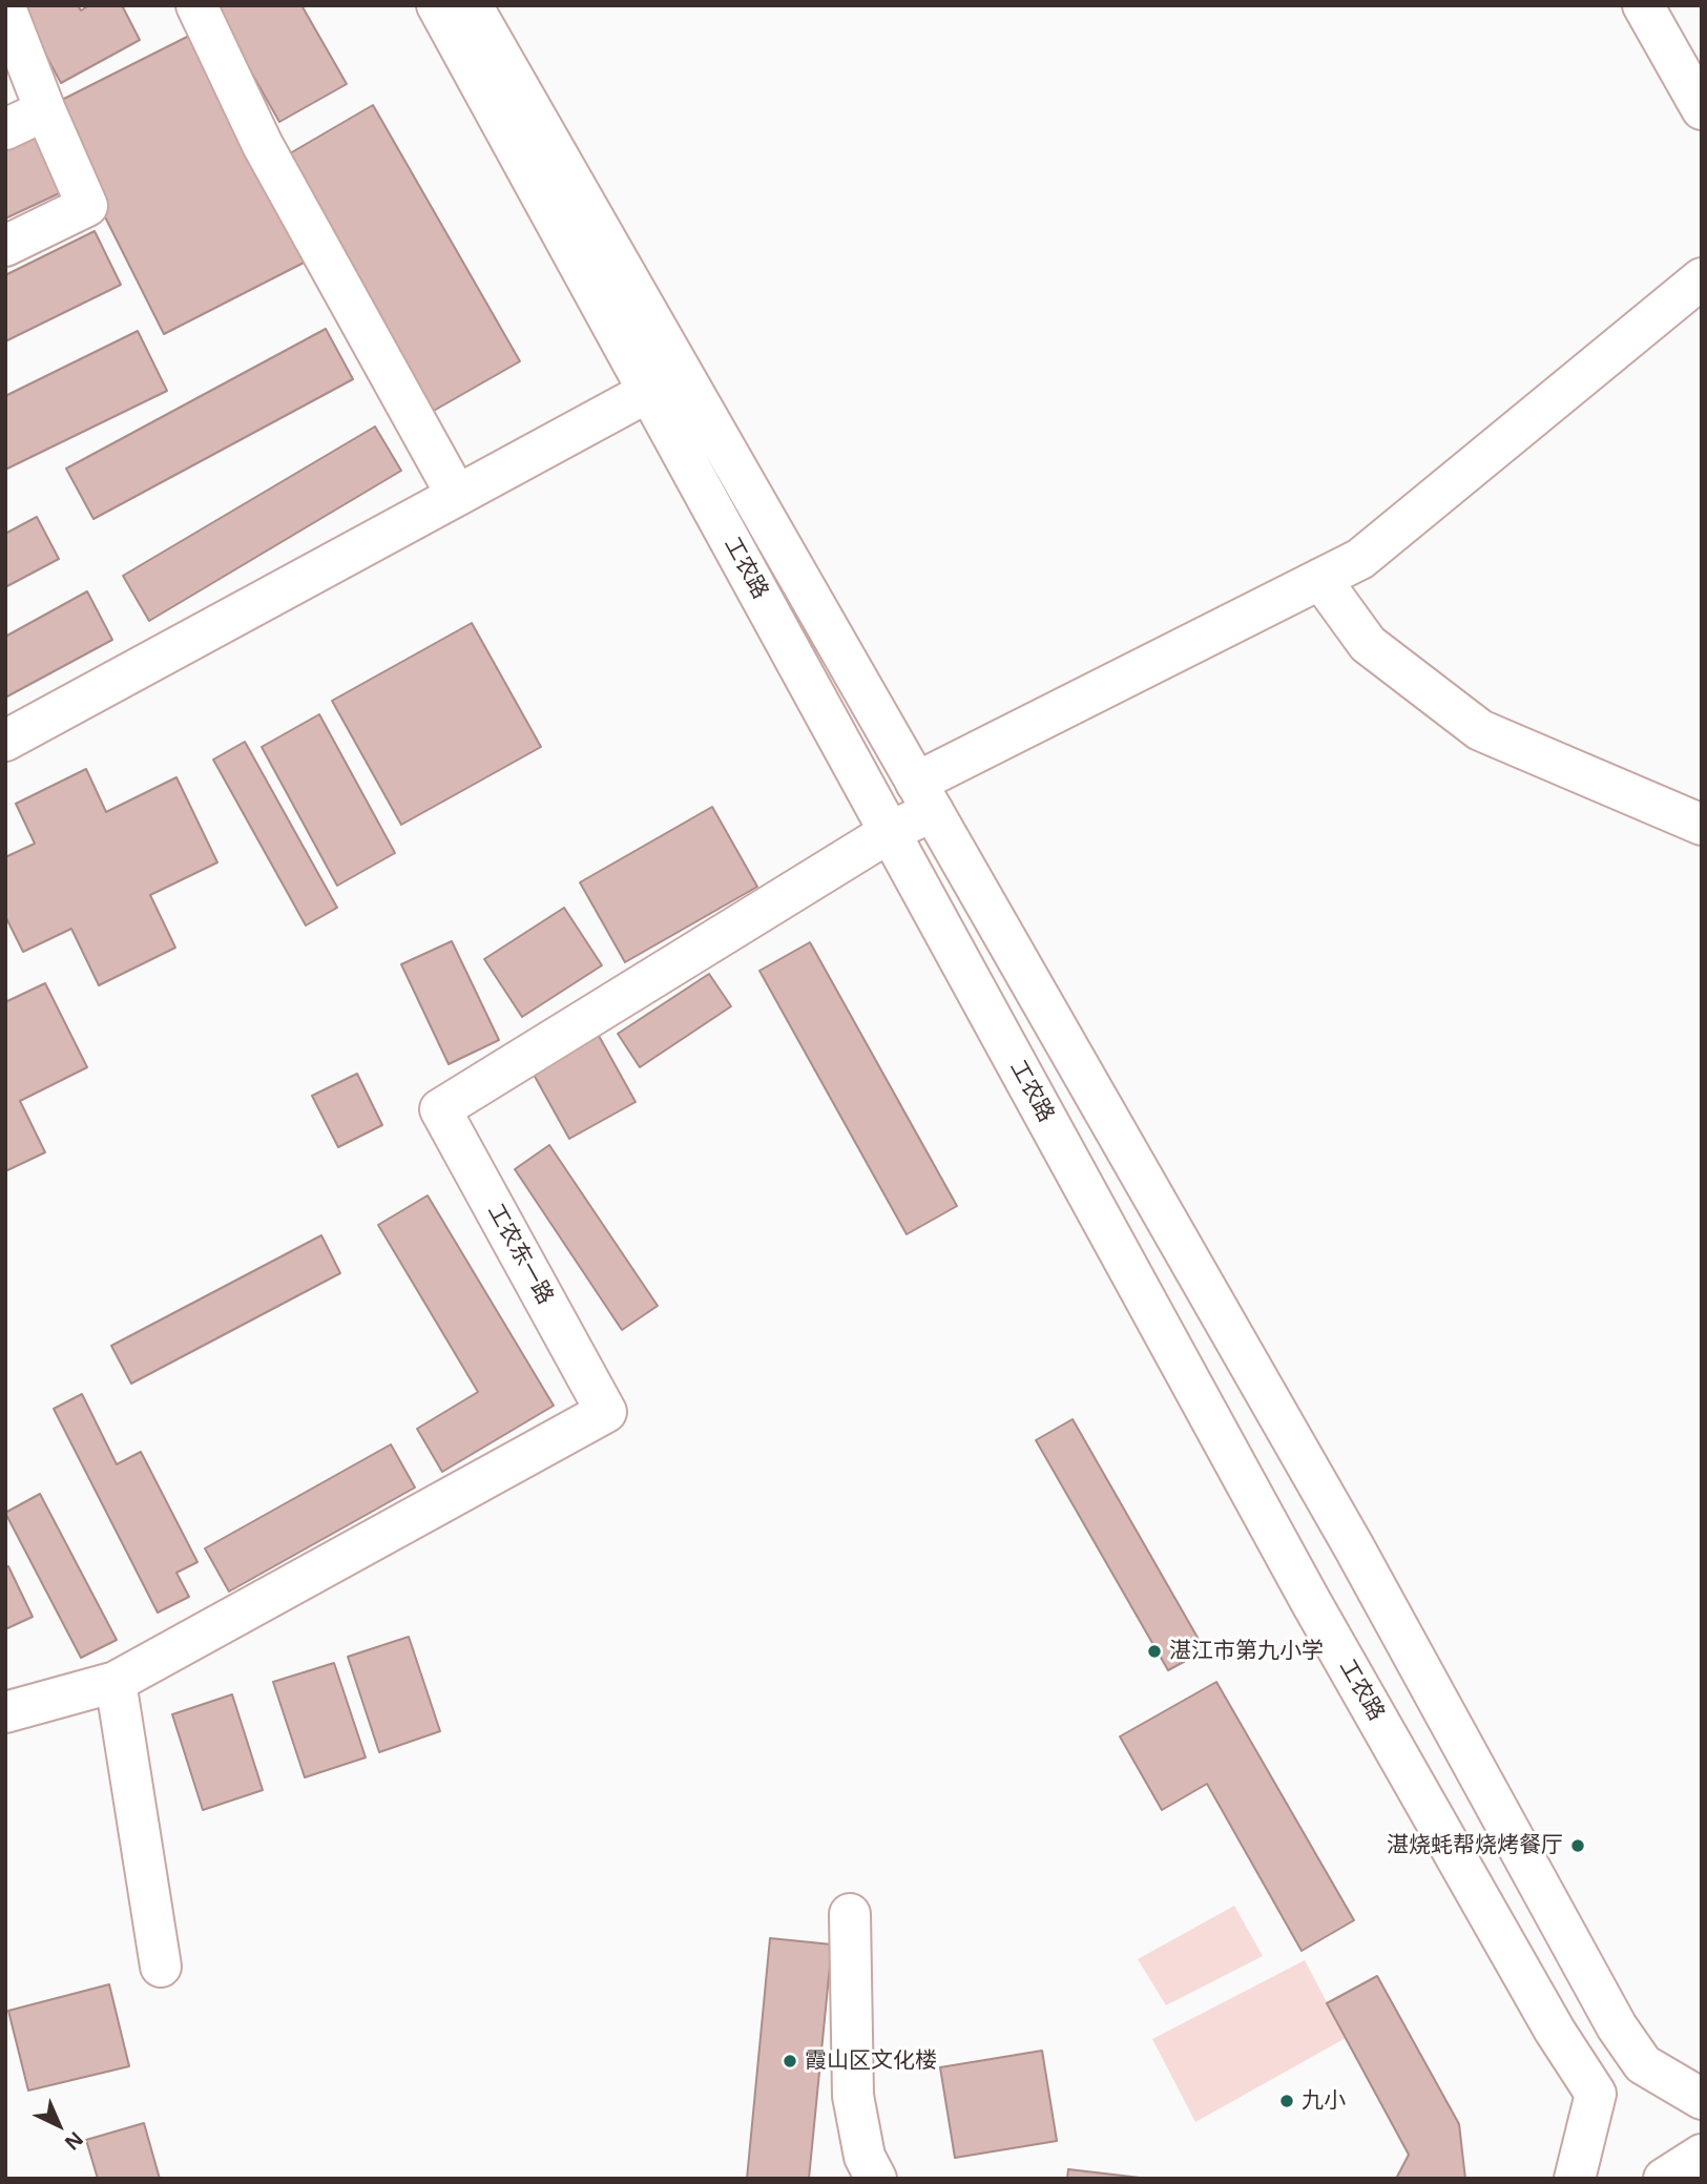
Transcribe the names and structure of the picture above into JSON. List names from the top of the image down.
{
  "streets": {
    "street": ["工农路", "工农东一路"]
  },
  "crossings": [
    ["工农路", "工农东一路"]
  ],
  "places": [
    "湛江市第九小学",
    "湛烧蚝帮烧烤餐厅",
    "霞山区文化楼",
    "九小"
  ],
  "north": "bottom right"
}
